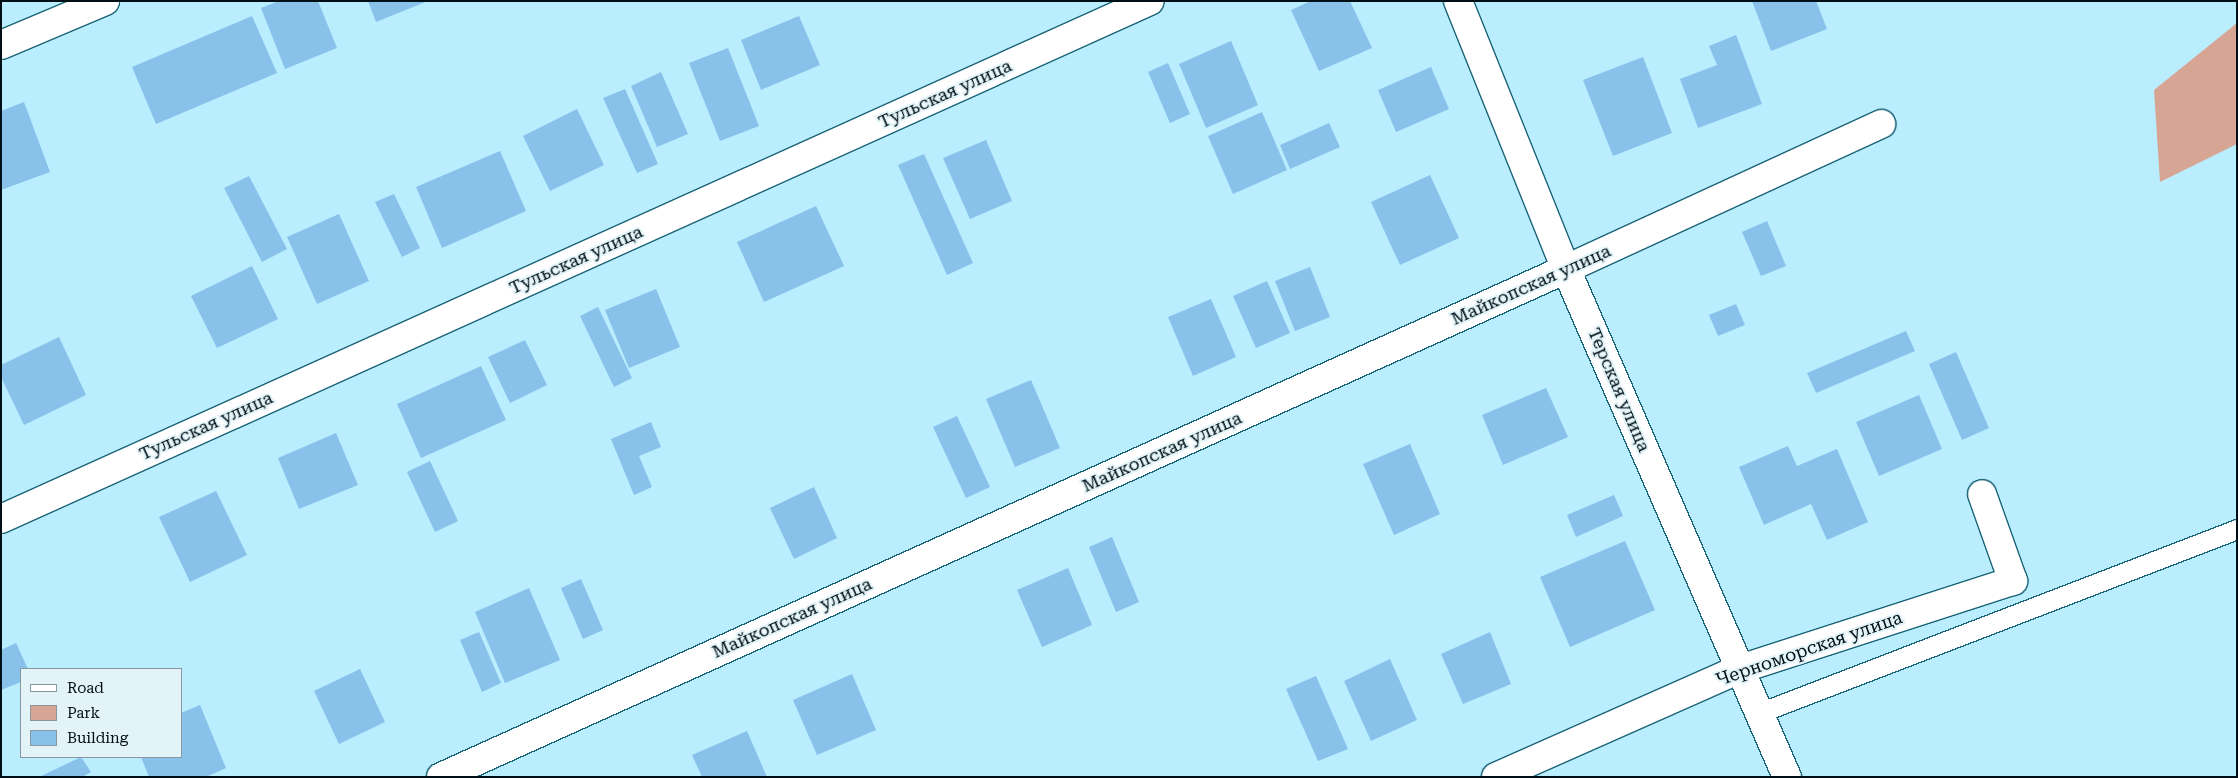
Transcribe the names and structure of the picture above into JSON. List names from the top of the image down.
{
  "streets": {
    "street": [
      "Тульская улица",
      "Майкопская улица",
      "Терская улица",
      "Черноморская улица"
    ]
  },
  "crossings": [
    ["Майкопская улица", "Терская улица"],
    ["Терская улица", "Черноморская улица"]
  ],
  "legend": ["Road", "Park", "Building"]
}
